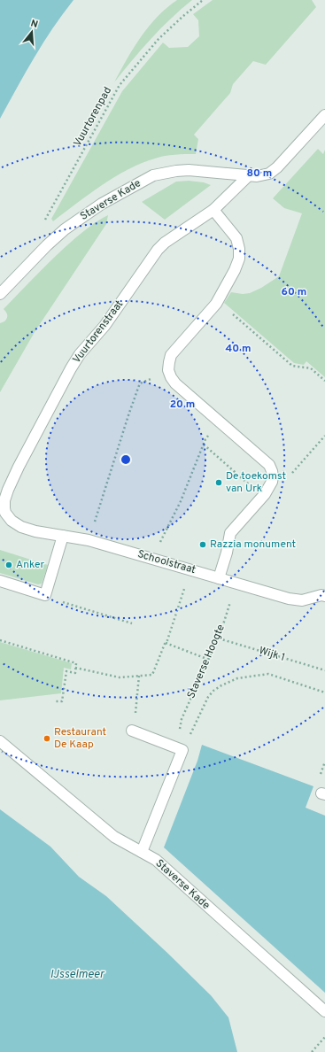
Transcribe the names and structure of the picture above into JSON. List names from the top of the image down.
{
  "streets": {
    "street": ["Staverse Kade", "Vuurtorenstraat", "Schoolstraat"],
    "path": ["Vuurtorenpad", "Wijk 1", "Staverse Hoogte"]
  },
  "crossings": [
    ["Staverse Kade", "Vuurtorenstraat"],
    ["Vuurtorenstraat", "Schoolstraat"],
    ["Schoolstraat", "Staverse Hoogte"],
    ["Wijk 1", "Staverse Hoogte"]
  ],
  "water": ["IJsselmeer"],
  "places": [
    "De toekomst van Urk",
    "Razzia monument",
    "Anker",
    "Restaurant De Kaap"
  ],
  "north": "top",
  "rings": [
    "80 m",
    "60 m",
    "40 m",
    "20 m"
  ]
}
